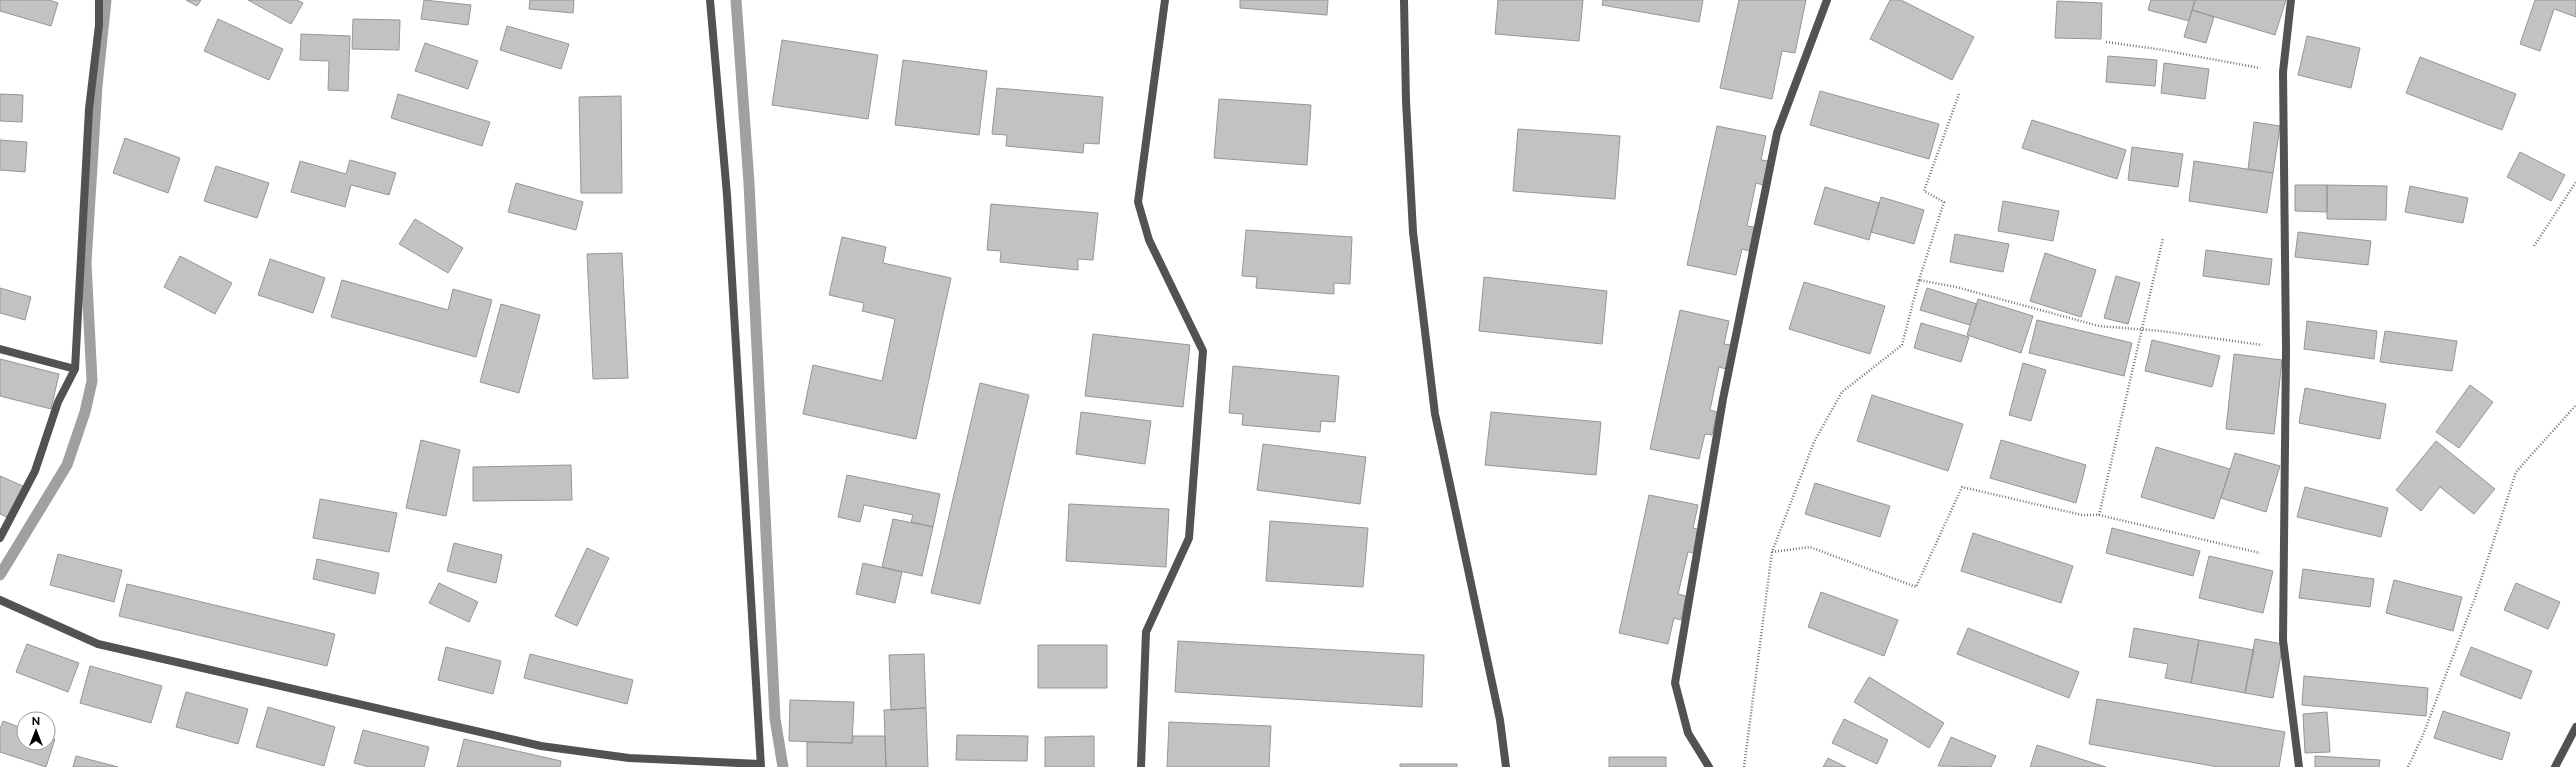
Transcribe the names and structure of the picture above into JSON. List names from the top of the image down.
{
  "north": "top"
}
